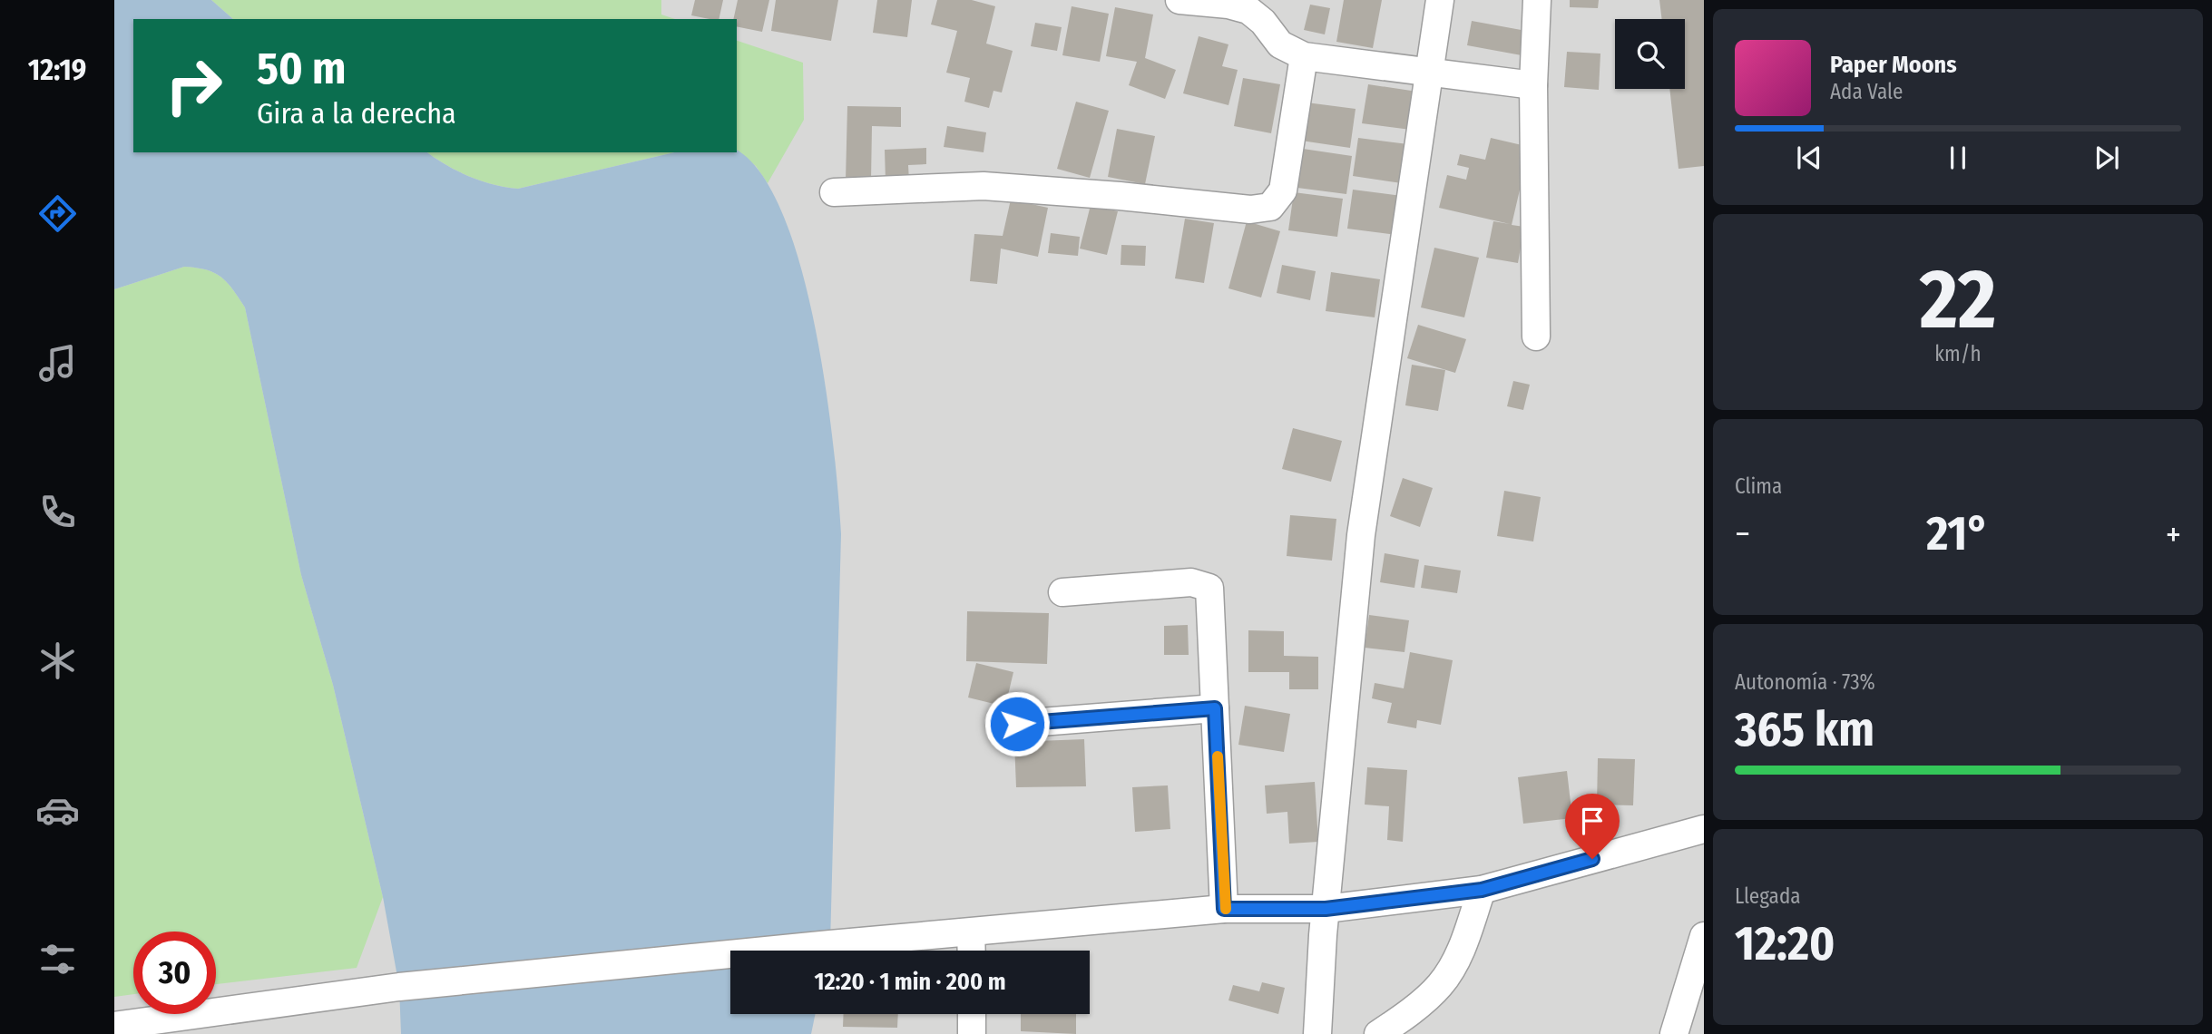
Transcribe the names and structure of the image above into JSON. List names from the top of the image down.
{
  "page": {
    "tabs": "12:19",
    "turn": ["50 m", "Gira a la derecha"],
    "song": ["Paper Moons", "Ada Vale"],
    "tile": [
      ["22", "km/h"],
      "Clima",
      ["Autonomía · 73%", "365 km"],
      ["Llegada", "12:20"]
    ],
    "heat": ["−", "21°", "+"],
    "limit": "30",
    "trip": "12:20 · 1 min · 200 m"
  }
}
